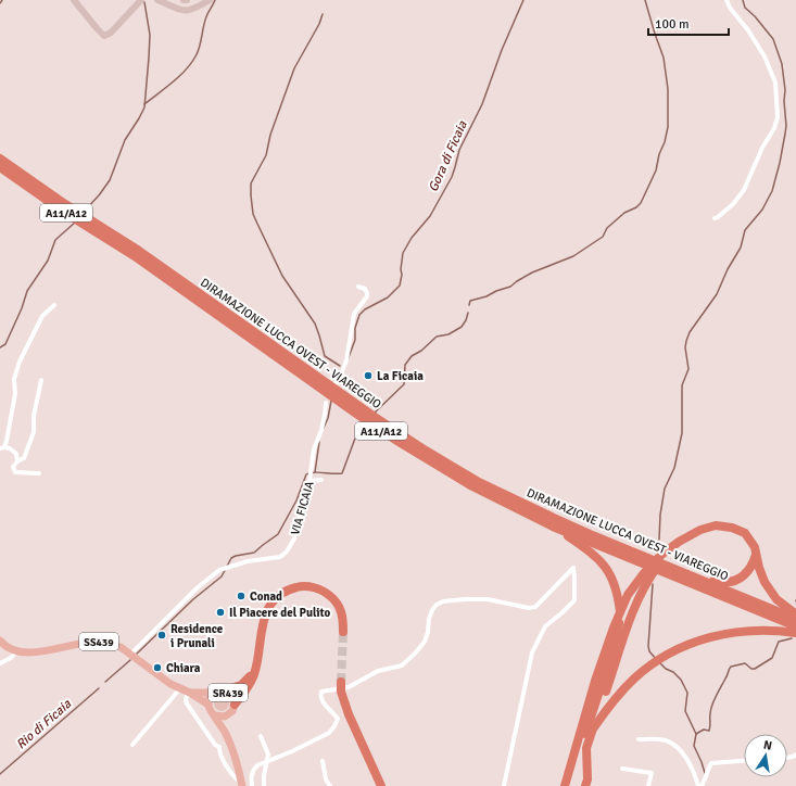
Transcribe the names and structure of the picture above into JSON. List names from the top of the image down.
{
  "streets": {
    "highway": ["A11/A12", "DIRAMAZIONE LUCCA OVEST - VIAREGGIO"],
    "main road": ["SS439", "SR439"],
    "street": ["VIA FICAIA"]
  },
  "crossings": [
    ["VIA FICAIA", "SS439"],
    ["SS439", "SR439"]
  ],
  "water": ["Gora di Ficaia", "Rio di Ficaia"],
  "places": [
    "La Ficaia",
    "Conad",
    "Il Piacere del Pulito",
    "Residence i Prunali",
    "Chiara"
  ],
  "scale_bar": "100 m",
  "north": "top"
}
